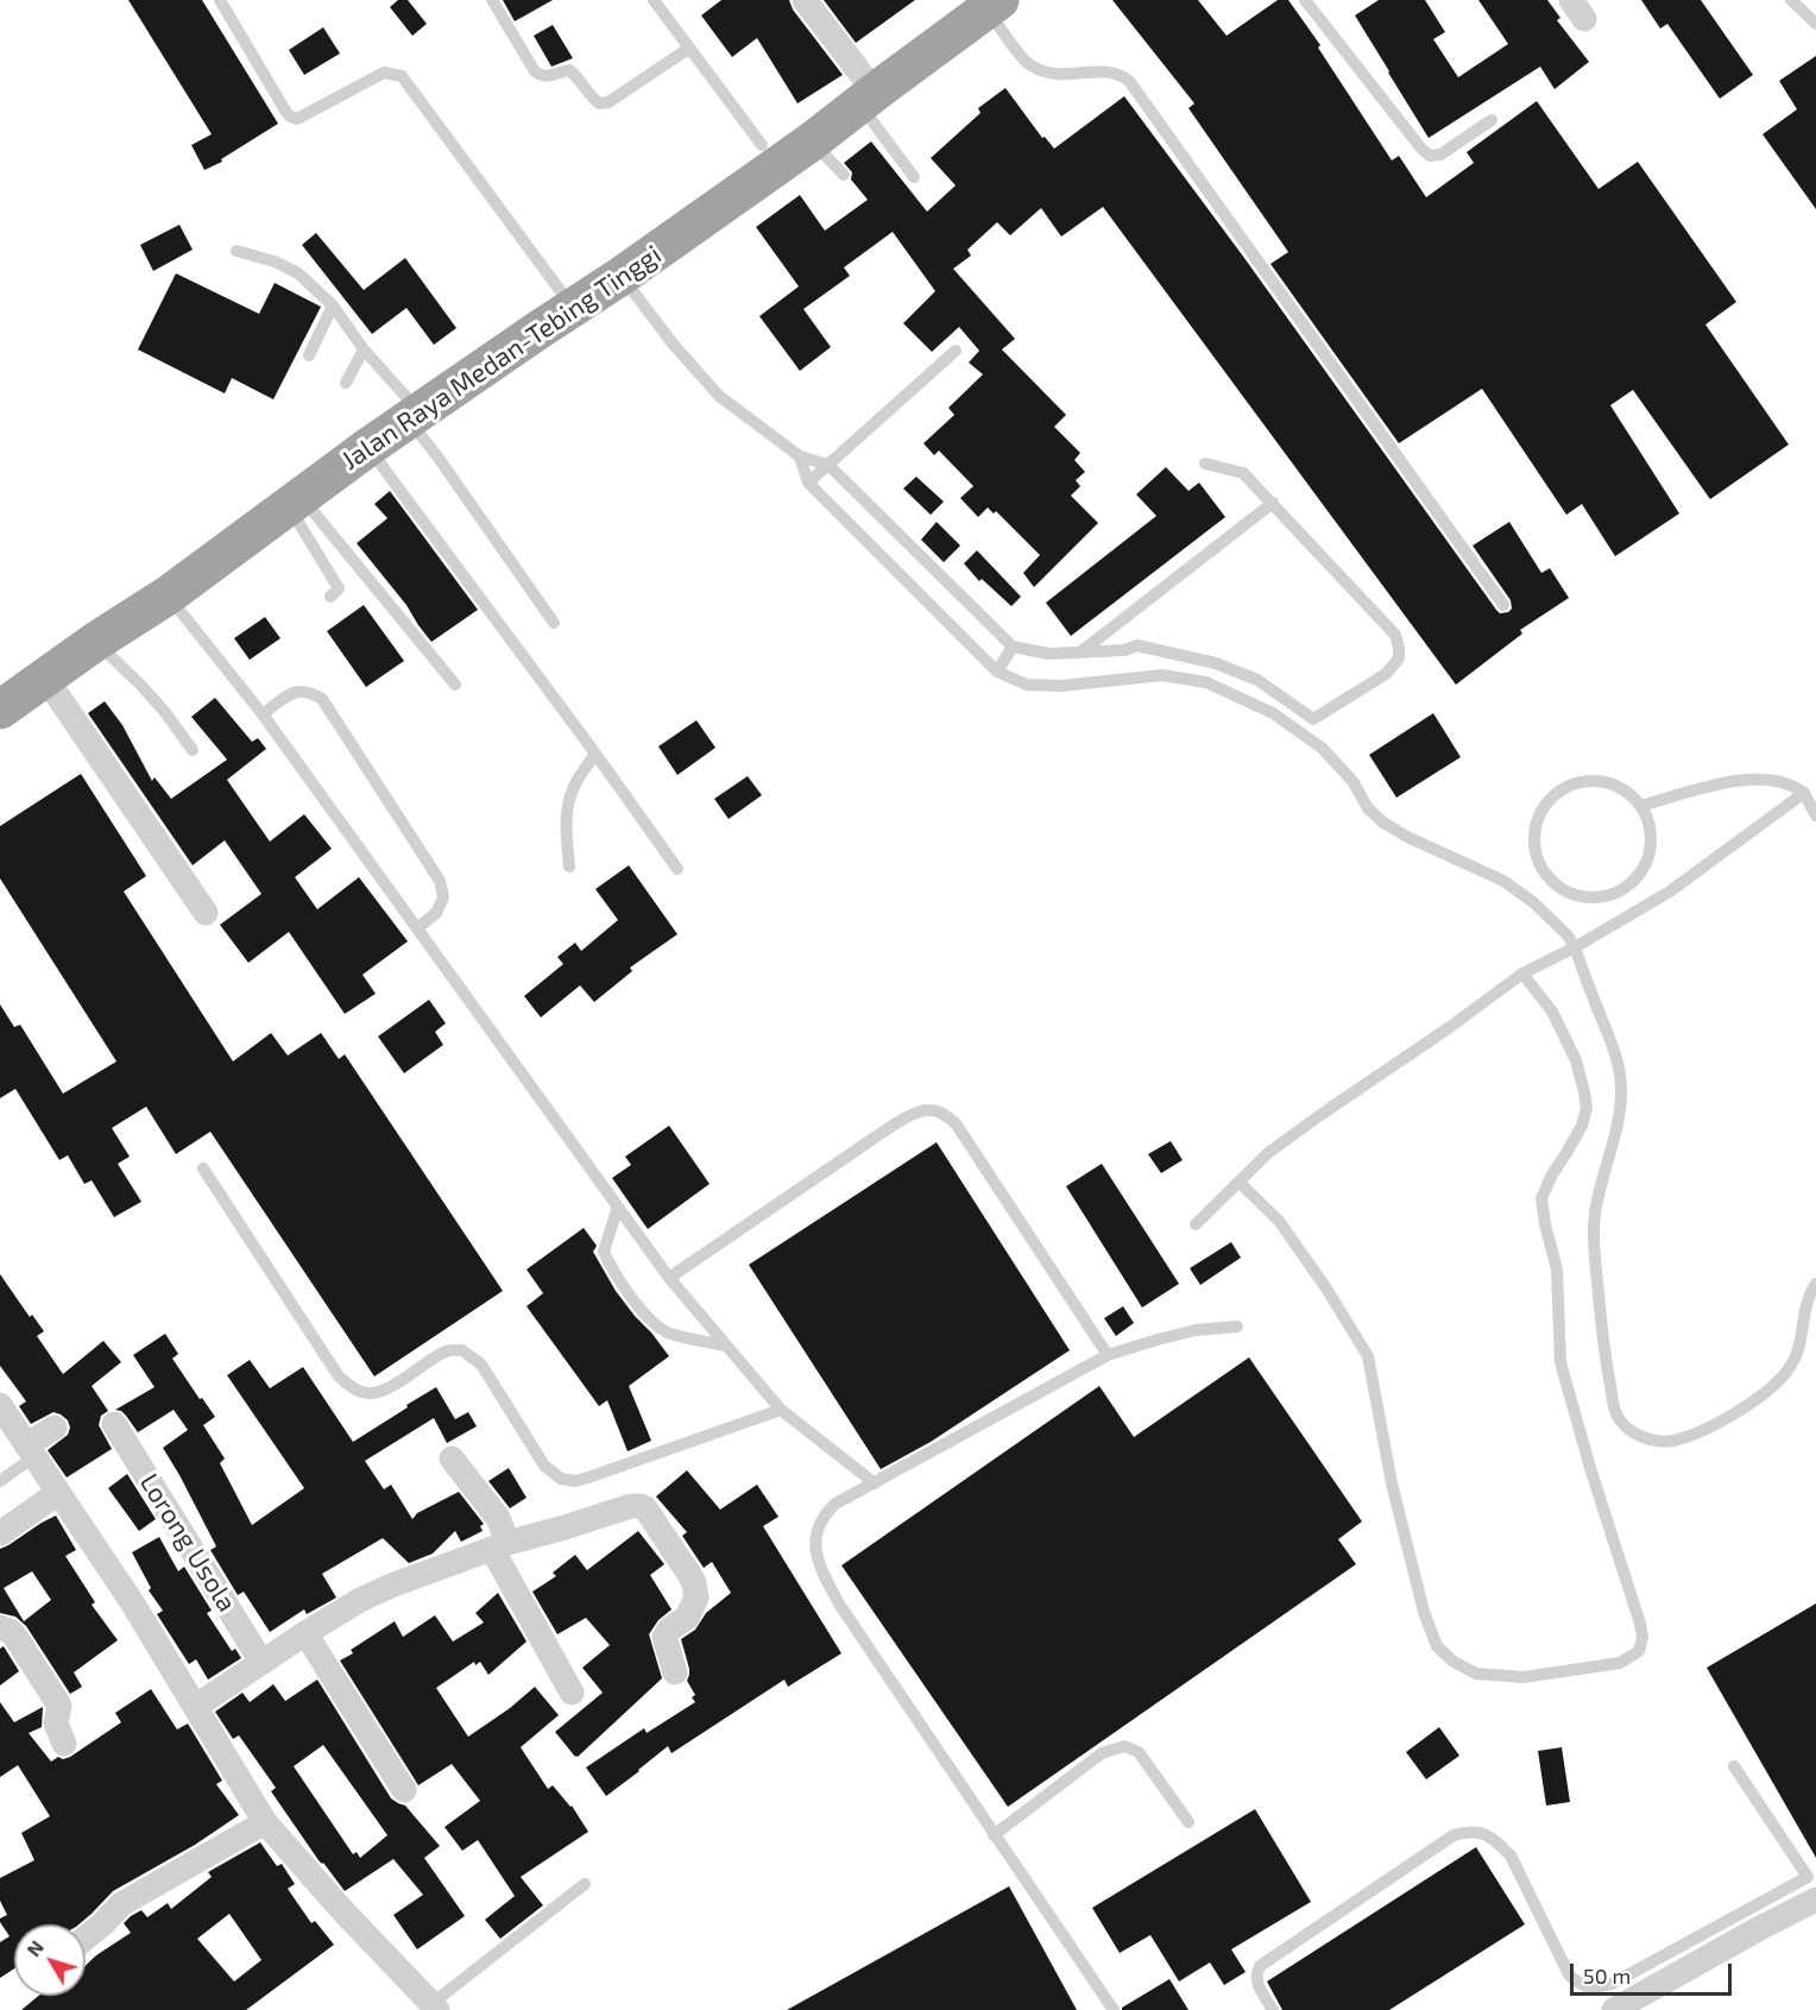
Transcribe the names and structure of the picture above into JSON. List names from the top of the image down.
{
  "streets": {
    "highway": ["Jalan Raya Medan-Tebing Tinggi"],
    "street": ["Lorong Usola"]
  },
  "scale_bar": "50 m",
  "north": "top left"
}
